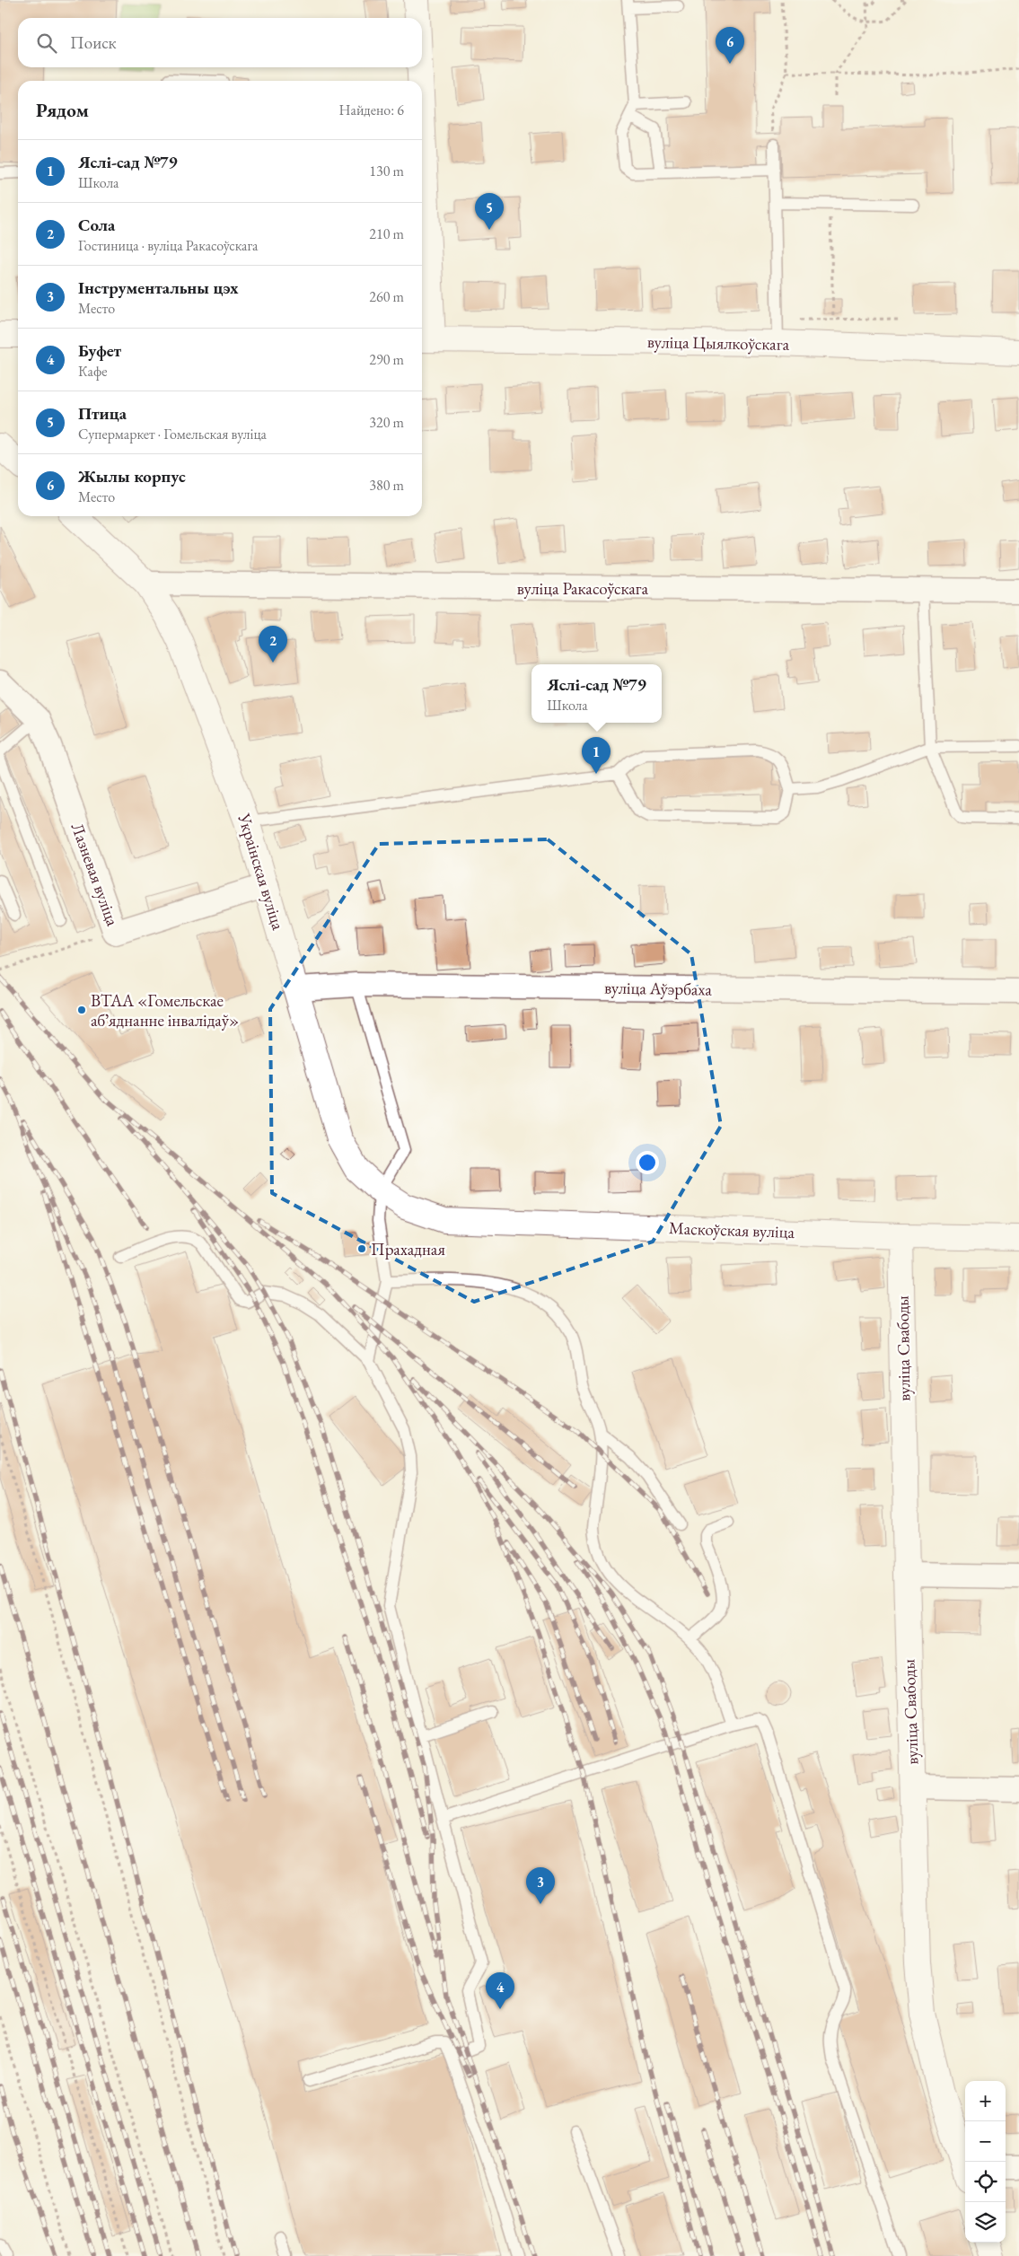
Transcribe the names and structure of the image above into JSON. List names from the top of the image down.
{
  "streets": {
    "street": [
      "вуліца Цыялкоўскага",
      "вуліца Ракасоўскага",
      "Украінская вуліца",
      "Лазневая вуліца",
      "вуліца Аўэрбаха",
      "Маскоўская вуліца",
      "вуліца Свабоды"
    ]
  },
  "crossings": [
    ["вуліца Ракасоўскага", "Украінская вуліца"],
    ["Украінская вуліца", "Лазневая вуліца"],
    ["Украінская вуліца", "вуліца Аўэрбаха"],
    ["Украінская вуліца", "Маскоўская вуліца"],
    ["Маскоўская вуліца", "вуліца Свабоды"]
  ],
  "places": ["ВТАА «Гомельскае абʼяднанне інвалідаў»", "Прахадная"],
  "page": {
    "search": "Поиск",
    "pins": [
      "6",
      "5",
      "2",
      "1",
      "3",
      "4"
    ],
    "heading": ["Рядом", "Найдено: 6"],
    "list": [
      {
        "mark": "1",
        "name": "Яслі-сад №79",
        "note": "Школа",
        "value": "130 m"
      },
      {
        "mark": "2",
        "name": "Сола",
        "note": "Гостиница · вуліца Ракасоўскага",
        "value": "210 m"
      },
      {
        "mark": "3",
        "name": "Інструментальны цэх",
        "note": "Место",
        "value": "260 m"
      },
      {
        "mark": "4",
        "name": "Буфет",
        "note": "Кафе",
        "value": "290 m"
      },
      {
        "mark": "5",
        "name": "Птица",
        "note": "Супермаркет · Гомельская вуліца",
        "value": "320 m"
      },
      {
        "mark": "6",
        "name": "Жылы корпус",
        "note": "Место",
        "value": "380 m"
      }
    ],
    "popup": ["Яслі-сад №79", "Школа"],
    "map_buttons": ["+", "−"]
  }
}
